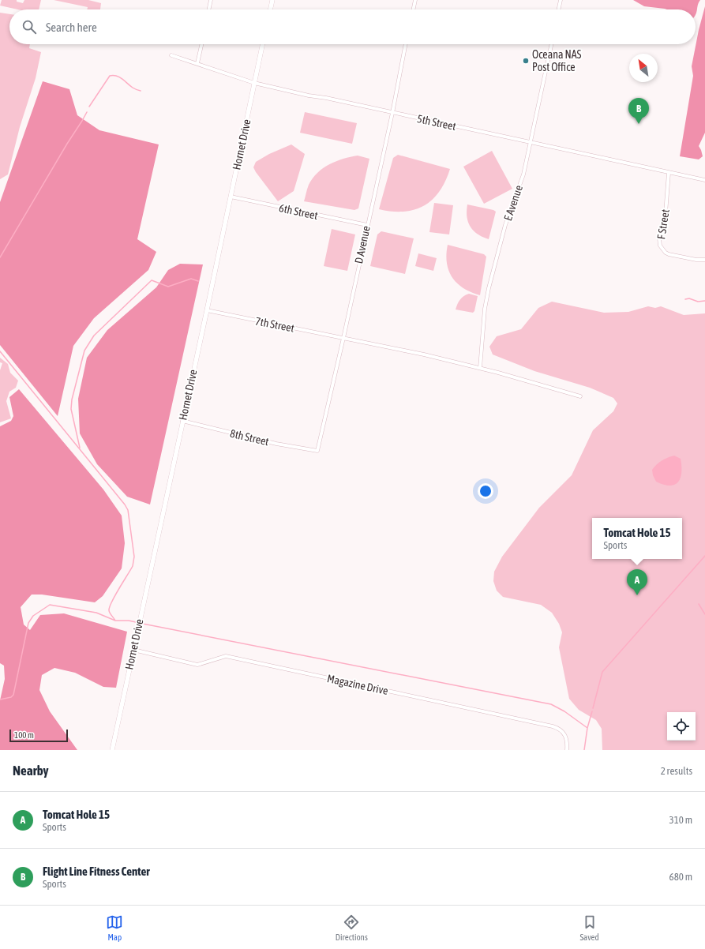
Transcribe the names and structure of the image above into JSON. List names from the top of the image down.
{
  "streets": {
    "main road": ["Hornet Drive"],
    "street": [
      "5th Street",
      "E Avenue",
      "6th Street",
      "F Street",
      "D Avenue",
      "7th Street",
      "8th Street",
      "Magazine Drive"
    ]
  },
  "crossings": [
    ["5th Street", "Hornet Drive"],
    ["5th Street", "E Avenue"],
    ["5th Street", "F Street"],
    ["5th Street", "D Avenue"],
    ["Hornet Drive", "6th Street"],
    ["Hornet Drive", "7th Street"],
    ["Hornet Drive", "8th Street"],
    ["Hornet Drive", "Magazine Drive"],
    ["E Avenue", "7th Street"],
    ["6th Street", "D Avenue"],
    ["D Avenue", "7th Street"],
    ["D Avenue", "8th Street"]
  ],
  "places": ["Oceana NAS Post Office"],
  "scale_bar": "100 m",
  "north": "top left",
  "page": {
    "search": "Search here",
    "pins": ["B", "A"],
    "popup": ["Tomcat Hole 15", "Sports"],
    "scale": "100 m",
    "heading": ["Nearby", "2 results"],
    "list": [
      {
        "mark": "A",
        "name": "Tomcat Hole 15",
        "note": "Sports",
        "value": "310 m"
      },
      {
        "mark": "B",
        "name": "Flight Line Fitness Center",
        "note": "Sports",
        "value": "680 m"
      }
    ],
    "nav": ["Map", "Directions", "Saved"]
  }
}
